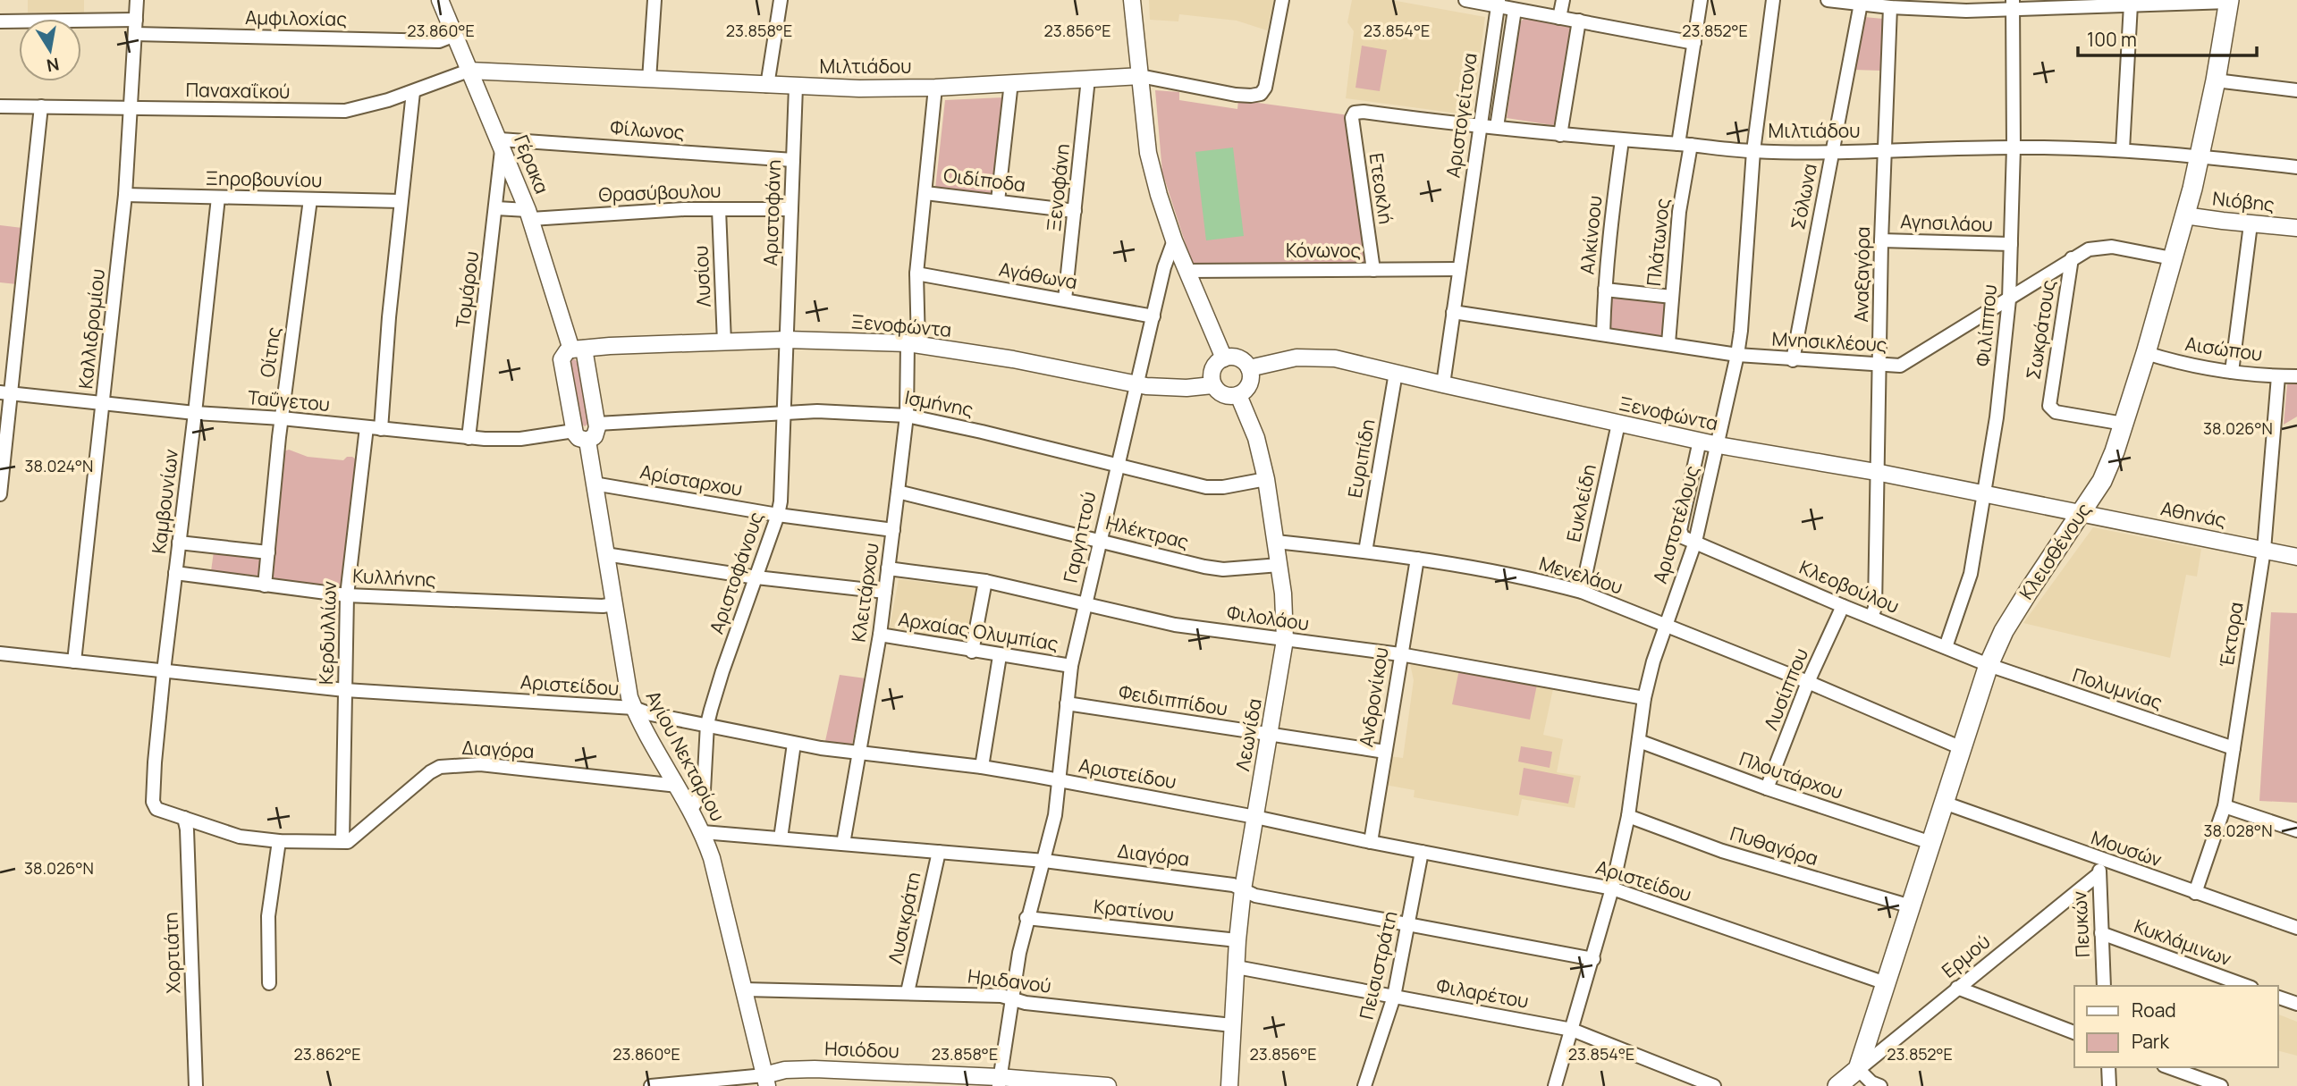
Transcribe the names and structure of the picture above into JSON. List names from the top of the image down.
{
  "streets": {
    "main road": ["Κλεισθένους"],
    "street": [
      "Αμφιλοχίας",
      "Μιλτιάδου",
      "Παναχαΐκού",
      "Αριστογείτονα",
      "Φίλωνος",
      "Γέρακα",
      "Ξηροβουνίου",
      "Οιδίποδα",
      "Ξενοφάνη",
      "Ετεοκλή",
      "Θρασύβουλου",
      "Σόλωνα",
      "Νιόβης",
      "Αριστοφάνη",
      "Αγησιλάου",
      "Αλκίνοου",
      "Πλάτωνος",
      "Κόνωνος",
      "Αναξαγόρα",
      "Λυσίου",
      "Αγάθωνα",
      "Τομάρου",
      "Φιλίππου",
      "Ξενοφώντα",
      "Καλλιδρομίου",
      "Σωκράτους",
      "Μνησικλέους",
      "Αισώπου",
      "Οίτης",
      "Ταΰγετου",
      "Ισμήνης",
      "Ευριπίδη",
      "Αρίσταρχου",
      "Καμβουνίων",
      "Ευκλείδη",
      "Αθηνάς",
      "Αριστοτέλους",
      "Ηλέκτρας",
      "Γαργηττού",
      "Αριστοφάνους",
      "Μενελάου",
      "Κυλλήνης",
      "Κλεοβούλου",
      "Κλειτάρχου",
      "Φιλολάου",
      "Αρχαίας Ολυμπίας",
      "Κερδυλλίων",
      "Έκτορα",
      "Αριστείδου",
      "Λυσίππου",
      "Πολυμνίας",
      "Ανδρονίκου",
      "Φειδιππίδου",
      "Λεωνίδα",
      "Διαγόρα",
      "Αγίου Νεκταρίου",
      "Πλουτάρχου",
      "Πυθαγόρα",
      "Μουσών",
      "Κρατίνου",
      "Λυσικράτη",
      "Πευκών",
      "Κυκλάμινων",
      "Χορτιάτη",
      "Ερμού",
      "Πεισιστράτη",
      "Ηριδανού",
      "Φιλαρέτου",
      "Ησιόδου"
    ]
  },
  "crossings": [
    ["Αμφιλοχίας", "Γέρακα"],
    ["Αμφιλοχίας", "Καλλιδρομίου"],
    ["Μιλτιάδου", "Παναχαΐκού"],
    ["Μιλτιάδου", "Αριστογείτονα"],
    ["Μιλτιάδου", "Γέρακα"],
    ["Μιλτιάδου", "Ξενοφάνη"],
    ["Μιλτιάδου", "Ετεοκλή"],
    ["Μιλτιάδου", "Σόλωνα"],
    ["Μιλτιάδου", "Αριστοφάνη"],
    ["Μιλτιάδου", "Αλκίνοου"],
    ["Μιλτιάδου", "Πλάτωνος"],
    ["Μιλτιάδου", "Αναξαγόρα"],
    ["Μιλτιάδου", "Φιλίππου"],
    ["Μιλτιάδου", "Αριστοτέλους"],
    ["Μιλτιάδου", "Κλεισθένους"],
    ["Μιλτιάδου", "Κλειτάρχου"],
    ["Παναχαΐκού", "Γέρακα"],
    ["Παναχαΐκού", "Καλλιδρομίου"],
    ["Αριστογείτονα", "Κόνωνος"],
    ["Αριστογείτονα", "Ξενοφώντα"],
    ["Αριστογείτονα", "Μνησικλέους"],
    ["Φίλωνος", "Γέρακα"],
    ["Φίλωνος", "Αριστοφάνη"],
    ["Φίλωνος", "Τομάρου"],
    ["Γέρακα", "Θρασύβουλου"],
    ["Γέρακα", "Τομάρου"],
    ["Γέρακα", "Ξενοφώντα"],
    ["Γέρακα", "Ισμήνης"],
    ["Ξηροβουνίου", "Καλλιδρομίου"],
    ["Ξηροβουνίου", "Οίτης"],
    ["Ξηροβουνίου", "Καμβουνίων"],
    ["Οιδίποδα", "Ξενοφάνη"],
    ["Οιδίποδα", "Κλειτάρχου"],
    ["Ξενοφάνη", "Αγάθωνα"],
    ["Ετεοκλή", "Κόνωνος"],
    ["Θρασύβουλου", "Αριστοφάνη"],
    ["Θρασύβουλου", "Λυσίου"],
    ["Θρασύβουλου", "Τομάρου"],
    ["Σόλωνα", "Μνησικλέους"],
    ["Νιόβης", "Κλεισθένους"],
    ["Αριστοφάνη", "Ξενοφώντα"],
    ["Αριστοφάνη", "Αριστοφάνους"],
    ["Αγησιλάου", "Αναξαγόρα"],
    ["Αγησιλάου", "Φιλίππου"],
    ["Αλκίνοου", "Μνησικλέους"],
    ["Πλάτωνος", "Μνησικλέους"],
    ["Αναξαγόρα", "Ξενοφώντα"],
    ["Αναξαγόρα", "Μνησικλέους"],
    ["Αναξαγόρα", "Κλεοβούλου"],
    ["Λυσίου", "Ξενοφώντα"],
    ["Αγάθωνα", "Γαργηττού"],
    ["Αγάθωνα", "Κλειτάρχου"],
    ["Τομάρου", "Ταΰγετου"],
    ["Φιλίππου", "Ξενοφώντα"],
    ["Φιλίππου", "Μνησικλέους"],
    ["Φιλίππου", "Κλεοβούλου"],
    ["Ξενοφώντα", "Ευριπίδη"],
    ["Ξενοφώντα", "Ευκλείδη"],
    ["Ξενοφώντα", "Αθηνάς"],
    ["Ξενοφώντα", "Αριστοτέλους"],
    ["Ξενοφώντα", "Γαργηττού"],
    ["Ξενοφώντα", "Κλεισθένους"],
    ["Ξενοφώντα", "Αριστοφάνους"],
    ["Ξενοφώντα", "Κλειτάρχου"],
    ["Ξενοφώντα", "Λεωνίδα"],
    ["Καλλιδρομίου", "Ταΰγετου"],
    ["Καλλιδρομίου", "Αριστείδου"],
    ["Σωκράτους", "Μνησικλέους"],
    ["Σωκράτους", "Κλεισθένους"],
    ["Μνησικλέους", "Αριστοτέλους"],
    ["Μνησικλέους", "Κλεισθένους"],
    ["Αισώπου", "Κλεισθένους"],
    ["Αισώπου", "Έκτορα"],
    ["Οίτης", "Ταΰγετου"],
    ["Οίτης", "Κυλλήνης"],
    ["Ταΰγετου", "Καμβουνίων"],
    ["Ταΰγετου", "Κερδυλλίων"],
    ["Ισμήνης", "Γαργηττού"],
    ["Ισμήνης", "Αριστοφάνους"],
    ["Ισμήνης", "Κλειτάρχου"],
    ["Ισμήνης", "Λεωνίδα"],
    ["Ευριπίδη", "Μενελάου"],
    ["Αρίσταρχου", "Αριστοφάνους"],
    ["Αρίσταρχου", "Κλειτάρχου"],
    ["Αρίσταρχου", "Αγίου Νεκταρίου"],
    ["Καμβουνίων", "Κυλλήνης"],
    ["Καμβουνίων", "Αριστείδου"],
    ["Καμβουνίων", "Χορτιάτη"],
    ["Ευκλείδη", "Μενελάου"],
    ["Αθηνάς", "Κλεισθένους"],
    ["Αθηνάς", "Έκτορα"],
    ["Αριστοτέλους", "Μενελάου"],
    ["Αριστοτέλους", "Κλεοβούλου"],
    ["Αριστοτέλους", "Φιλολάου"],
    ["Αριστοτέλους", "Αριστείδου"],
    ["Αριστοτέλους", "Διαγόρα"],
    ["Αριστοτέλους", "Πλουτάρχου"],
    ["Αριστοτέλους", "Πυθαγόρα"],
    ["Αριστοτέλους", "Φιλαρέτου"],
    ["Ηλέκτρας", "Γαργηττού"],
    ["Ηλέκτρας", "Κλειτάρχου"],
    ["Ηλέκτρας", "Λεωνίδα"],
    ["Γαργηττού", "Φιλολάου"],
    ["Γαργηττού", "Αρχαίας Ολυμπίας"],
    ["Γαργηττού", "Αριστείδου"],
    ["Γαργηττού", "Φειδιππίδου"],
    ["Γαργηττού", "Διαγόρα"],
    ["Γαργηττού", "Κρατίνου"],
    ["Γαργηττού", "Ηριδανού"],
    ["Γαργηττού", "Ησιόδου"],
    ["Κλεισθένους", "Μενελάου"],
    ["Κλεισθένους", "Κλεοβούλου"],
    ["Κλεισθένους", "Αριστείδου"],
    ["Κλεισθένους", "Πολυμνίας"],
    ["Κλεισθένους", "Πλουτάρχου"],
    ["Κλεισθένους", "Πυθαγόρα"],
    ["Κλεισθένους", "Μουσών"],
    ["Κλεισθένους", "Ερμού"],
    ["Αριστοφάνους", "Αριστείδου"],
    ["Αριστοφάνους", "Αγίου Νεκταρίου"],
    ["Μενελάου", "Λυσίππου"],
    ["Μενελάου", "Ανδρονίκου"],
    ["Μενελάου", "Λεωνίδα"],
    ["Κυλλήνης", "Κερδυλλίων"],
    ["Κυλλήνης", "Αγίου Νεκταρίου"],
    ["Κλεοβούλου", "Λυσίππου"],
    ["Κλεοβούλου", "Πολυμνίας"],
    ["Κλειτάρχου", "Φιλολάου"],
    ["Κλειτάρχου", "Αρχαίας Ολυμπίας"],
    ["Κλειτάρχου", "Αριστείδου"],
    ["Κλειτάρχου", "Διαγόρα"],
    ["Φιλολάου", "Ανδρονίκου"],
    ["Φιλολάου", "Λεωνίδα"],
    ["Κερδυλλίων", "Αριστείδου"],
    ["Κερδυλλίων", "Διαγόρα"],
    ["Έκτορα", "Πολυμνίας"],
    ["Έκτορα", "Μουσών"],
    ["Αριστείδου", "Ανδρονίκου"],
    ["Αριστείδου", "Λεωνίδα"],
    ["Αριστείδου", "Αγίου Νεκταρίου"],
    ["Αριστείδου", "Πεισιστράτη"],
    ["Λυσίππου", "Πλουτάρχου"],
    ["Ανδρονίκου", "Φειδιππίδου"],
    ["Φειδιππίδου", "Λεωνίδα"],
    ["Λεωνίδα", "Διαγόρα"],
    ["Λεωνίδα", "Κρατίνου"],
    ["Λεωνίδα", "Ηριδανού"],
    ["Λεωνίδα", "Φιλαρέτου"],
    ["Διαγόρα", "Αγίου Νεκταρίου"],
    ["Διαγόρα", "Λυσικράτη"],
    ["Διαγόρα", "Πεισιστράτη"],
    ["Αγίου Νεκταρίου", "Ηριδανού"],
    ["Αγίου Νεκταρίου", "Ησιόδου"],
    ["Μουσών", "Πευκών"],
    ["Λυσικράτη", "Ηριδανού"],
    ["Πευκών", "Κυκλάμινων"],
    ["Πευκών", "Ερμού"],
    ["Πεισιστράτη", "Φιλαρέτου"]
  ],
  "legend": ["Road", "Park"],
  "scale_bar": "100 m",
  "north": "bottom",
  "coordinates": [
    "23.860°E",
    "23.858°E",
    "23.856°E",
    "23.854°E",
    "23.852°E",
    "38.026°N",
    "38.024°N",
    "38.028°N",
    "23.862°E"
  ]
}
